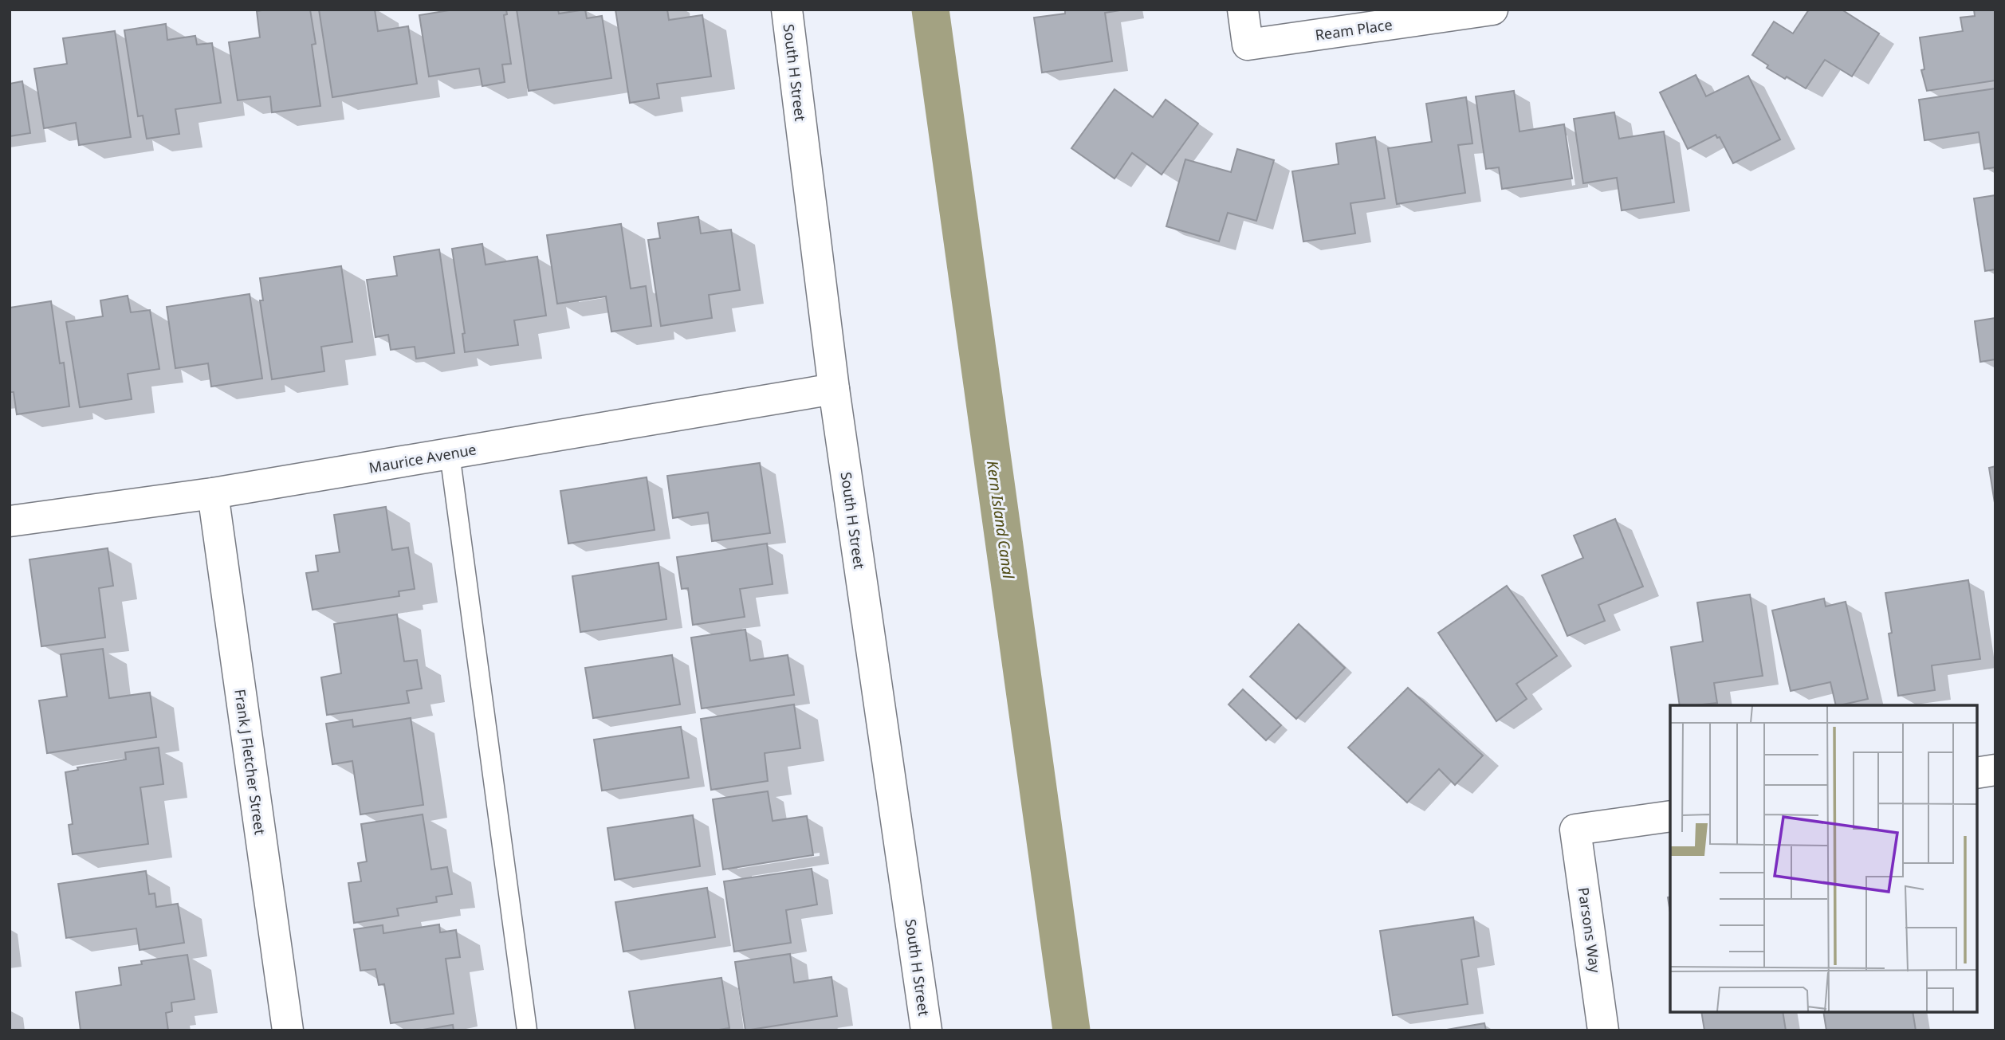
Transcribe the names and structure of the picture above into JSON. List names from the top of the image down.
{
  "streets": {
    "street": [
      "Ream Place",
      "South H Street",
      "Maurice Avenue",
      "Frank J Fletcher Street",
      "Parsons Way"
    ]
  },
  "crossings": [
    ["South H Street", "Maurice Avenue"],
    ["Maurice Avenue", "Frank J Fletcher Street"]
  ],
  "water": ["Kern Island Canal"]
}
